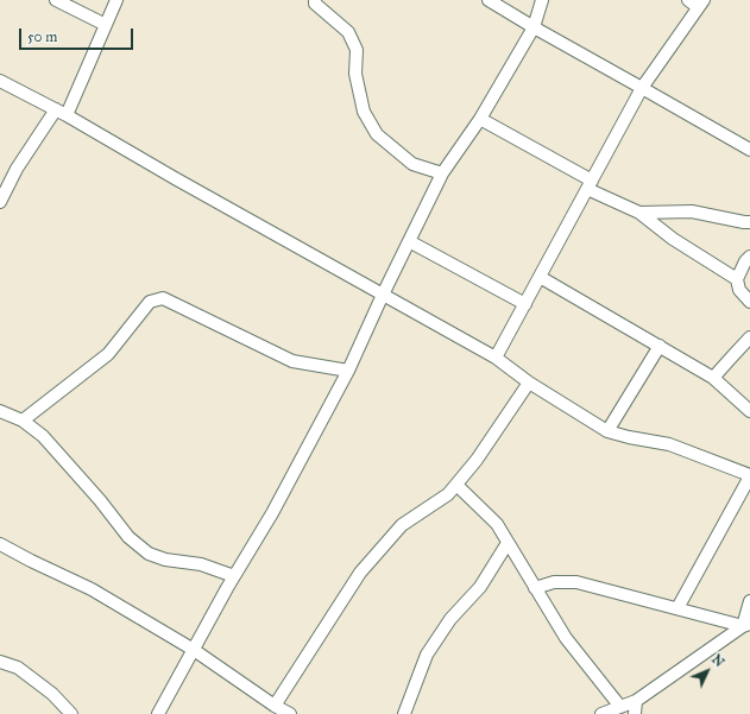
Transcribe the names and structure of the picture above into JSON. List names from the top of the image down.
{
  "scale_bar": "50 m",
  "north": "top right"
}
